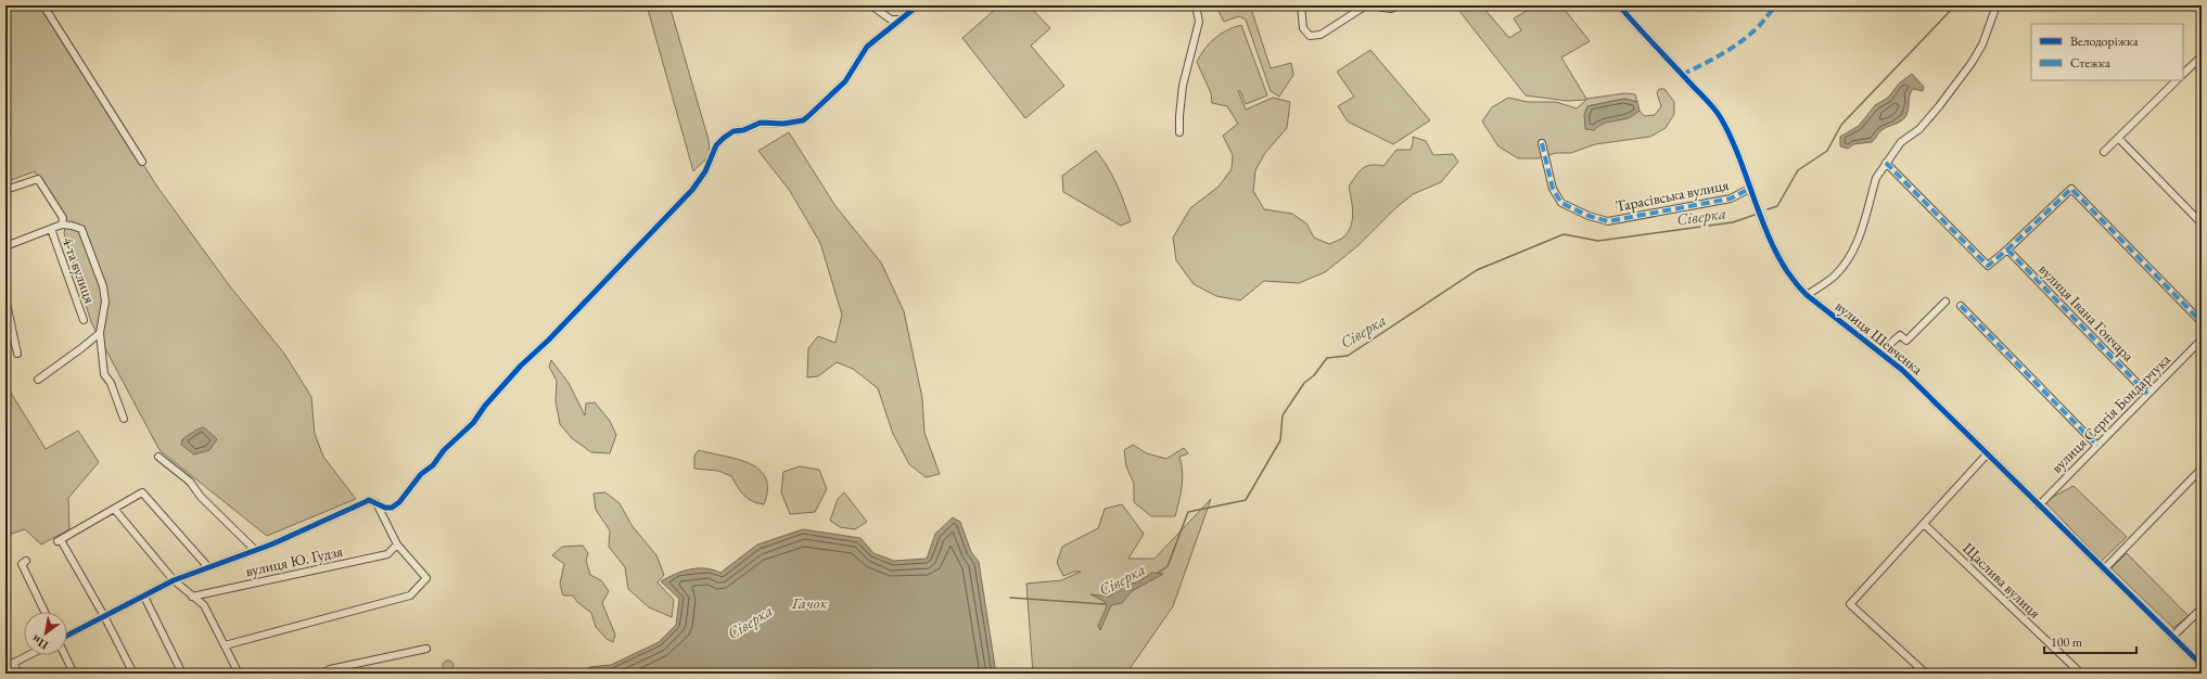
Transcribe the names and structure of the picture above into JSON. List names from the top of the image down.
{
  "streets": {
    "street": [
      "Тарасівська вулиця",
      "4-та вулиця",
      "вулиця Івана Гончара",
      "вулиця Шевченка",
      "вулиця Сергія Бондарчука",
      "вулиця Ю. Гудзя",
      "Щаслива вулиця"
    ]
  },
  "crossings": [
    ["Тарасівська вулиця", "вулиця Шевченка"],
    ["вулиця Івана Гончара", "вулиця Сергія Бондарчука"],
    ["вулиця Шевченка", "вулиця Сергія Бондарчука"]
  ],
  "water": ["Сіверка", "Гачок"],
  "legend": ["Велодоріжка", "Стежка"],
  "scale_bar": "100 m",
  "north": "bottom left"
}
